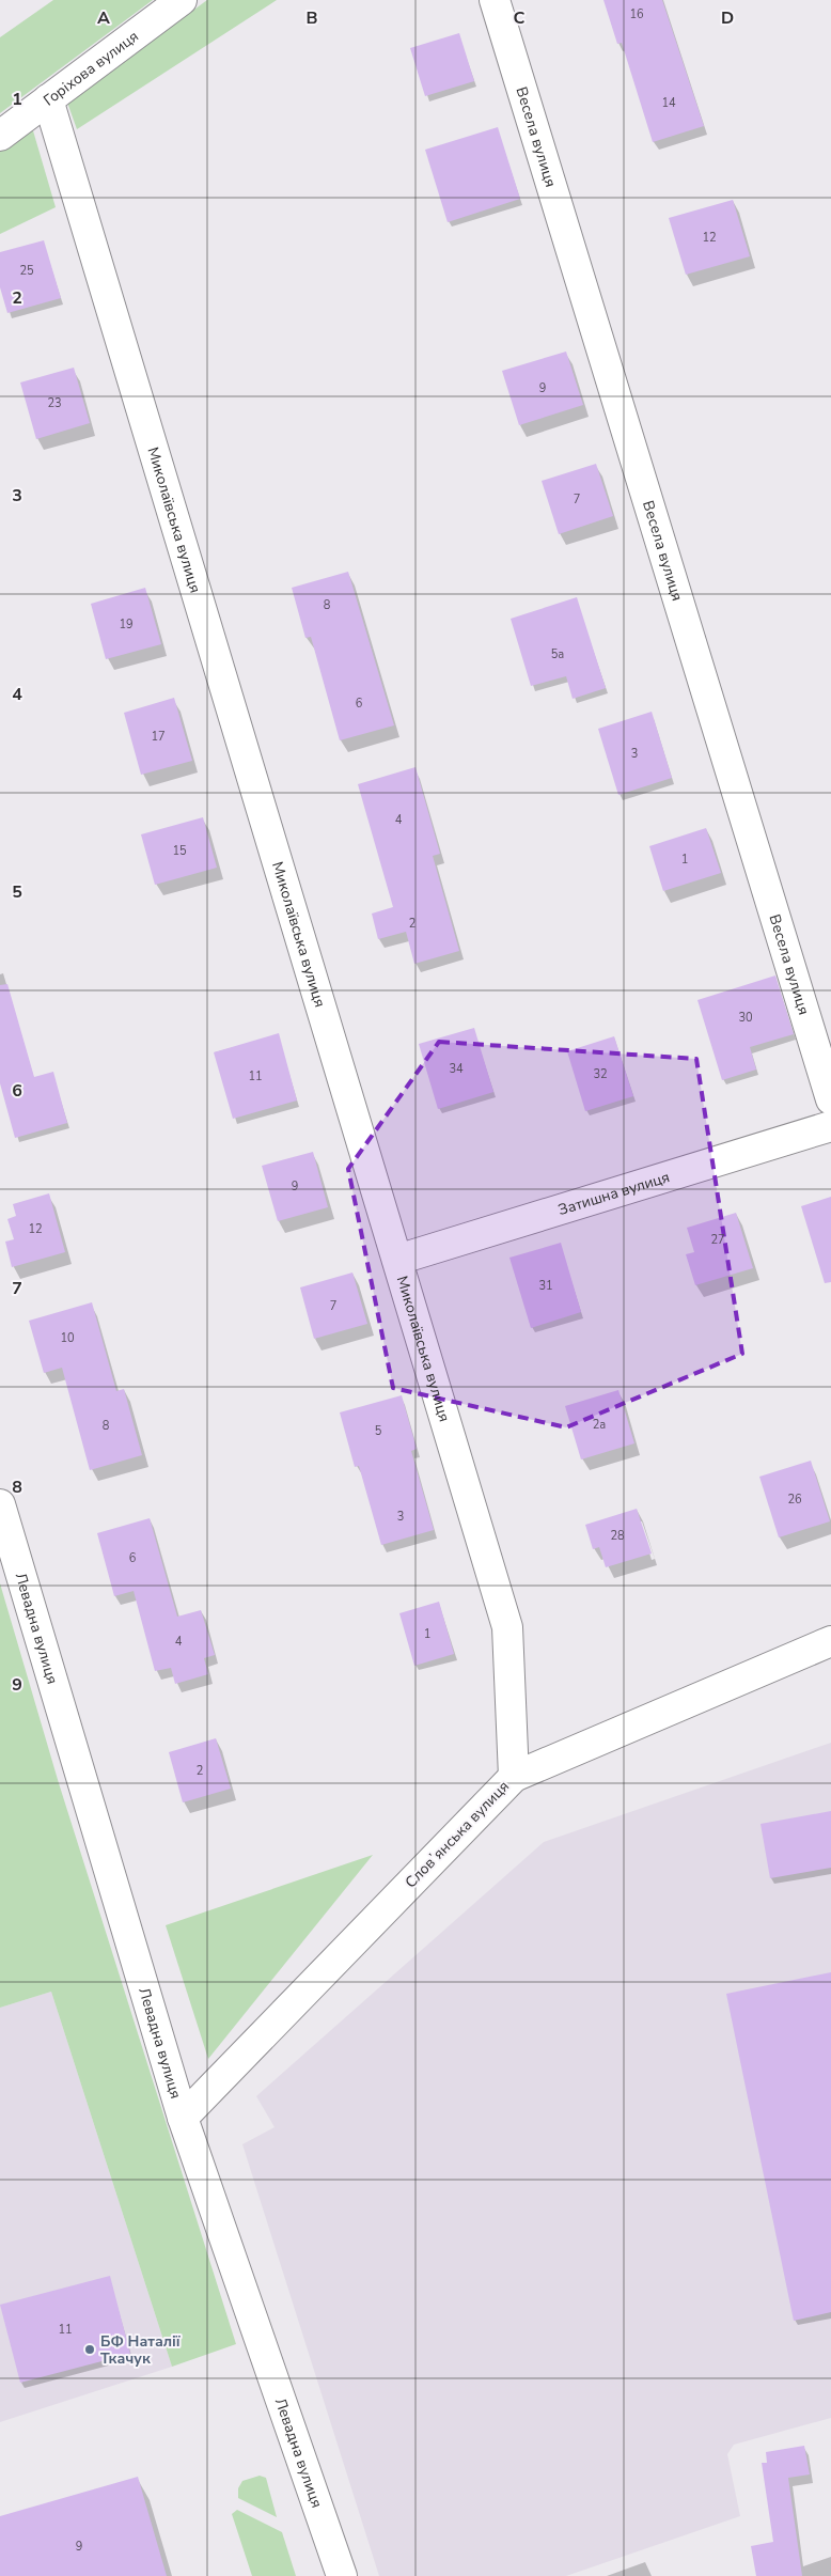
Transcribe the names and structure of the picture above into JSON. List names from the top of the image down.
{
  "streets": {
    "street": [
      "Горіхова вулиця",
      "Весела вулиця",
      "Миколаївська вулиця",
      "Затишна вулиця",
      "Левадна вулиця",
      "Словʼянська вулиця"
    ]
  },
  "crossings": [
    ["Горіхова вулиця", "Миколаївська вулиця"],
    ["Миколаївська вулиця", "Затишна вулиця"],
    ["Миколаївська вулиця", "Словʼянська вулиця"],
    ["Левадна вулиця", "Словʼянська вулиця"]
  ],
  "places": ["БФ Наталії Ткачук"],
  "house_numbers": [
    "16",
    "14",
    "12",
    "25",
    "9",
    "23",
    "7",
    "8",
    "19",
    "5а",
    "6",
    "17",
    "3",
    "4",
    "15",
    "1",
    "2",
    "30",
    "34",
    "32",
    "11",
    "9",
    "12",
    "27",
    "31",
    "7",
    "10",
    "2а",
    "8",
    "5",
    "26",
    "3",
    "28",
    "6",
    "1",
    "4",
    "2",
    "11",
    "9"
  ],
  "grid": {
    "columns": [
      "A",
      "B",
      "C",
      "D"
    ],
    "rows": [
      "1",
      "2",
      "3",
      "4",
      "5",
      "6",
      "7",
      "8",
      "9"
    ]
  }
}
